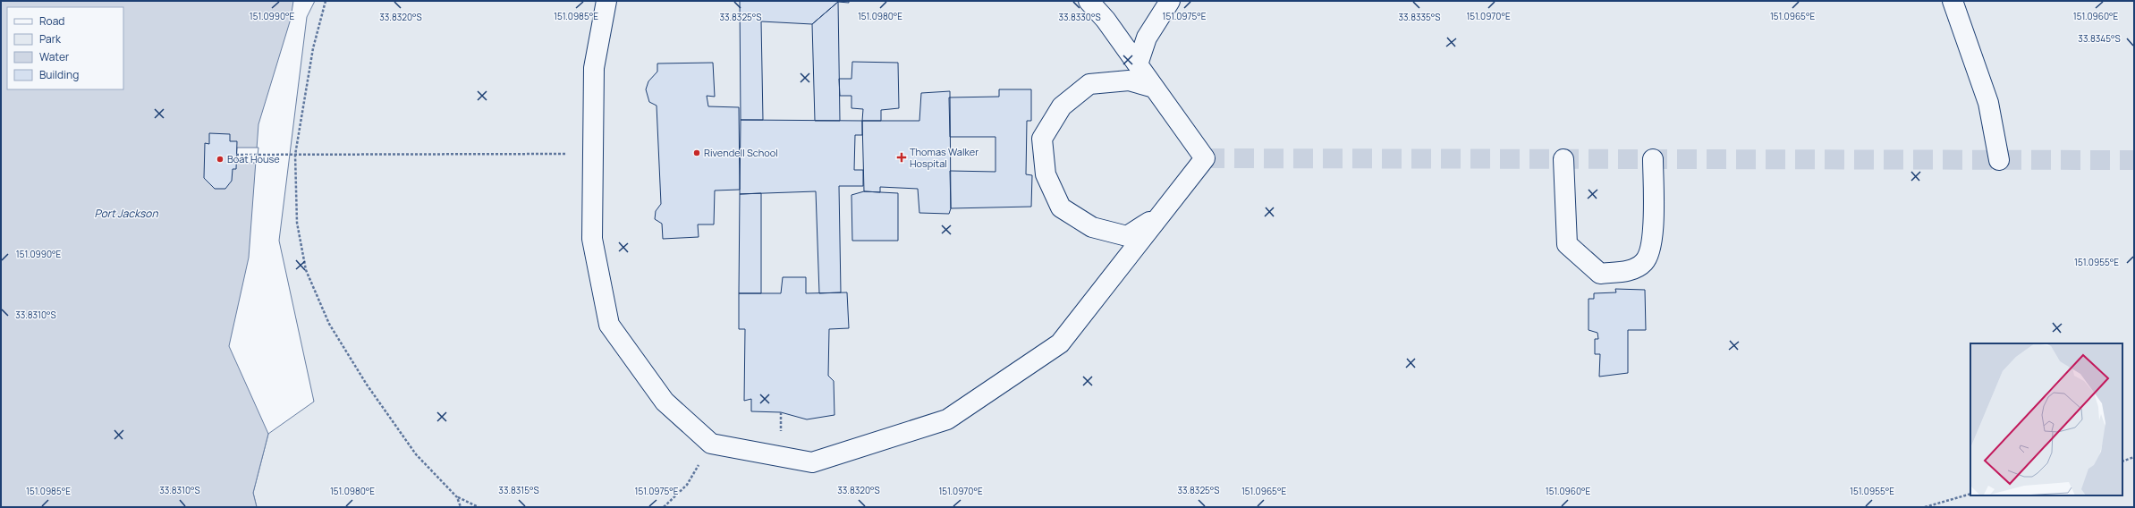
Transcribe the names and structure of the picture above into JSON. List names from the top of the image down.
{
  "water": ["Port Jackson"],
  "places": {
    "other": ["Rivendell School", "Boat House"],
    "health": ["Thomas Walker Hospital"]
  },
  "legend": [
    "Road",
    "Park",
    "Water",
    "Building"
  ],
  "coordinates": [
    "151.0990°E",
    "151.0985°E",
    "151.0980°E",
    "151.0975°E",
    "151.0970°E",
    "151.0965°E",
    "151.0960°E",
    "33.8325°S",
    "33.8330°S",
    "33.8335°S",
    "33.8320°S",
    "33.8345°S",
    "151.0955°E",
    "33.8310°S",
    "33.8315°S"
  ]
}
